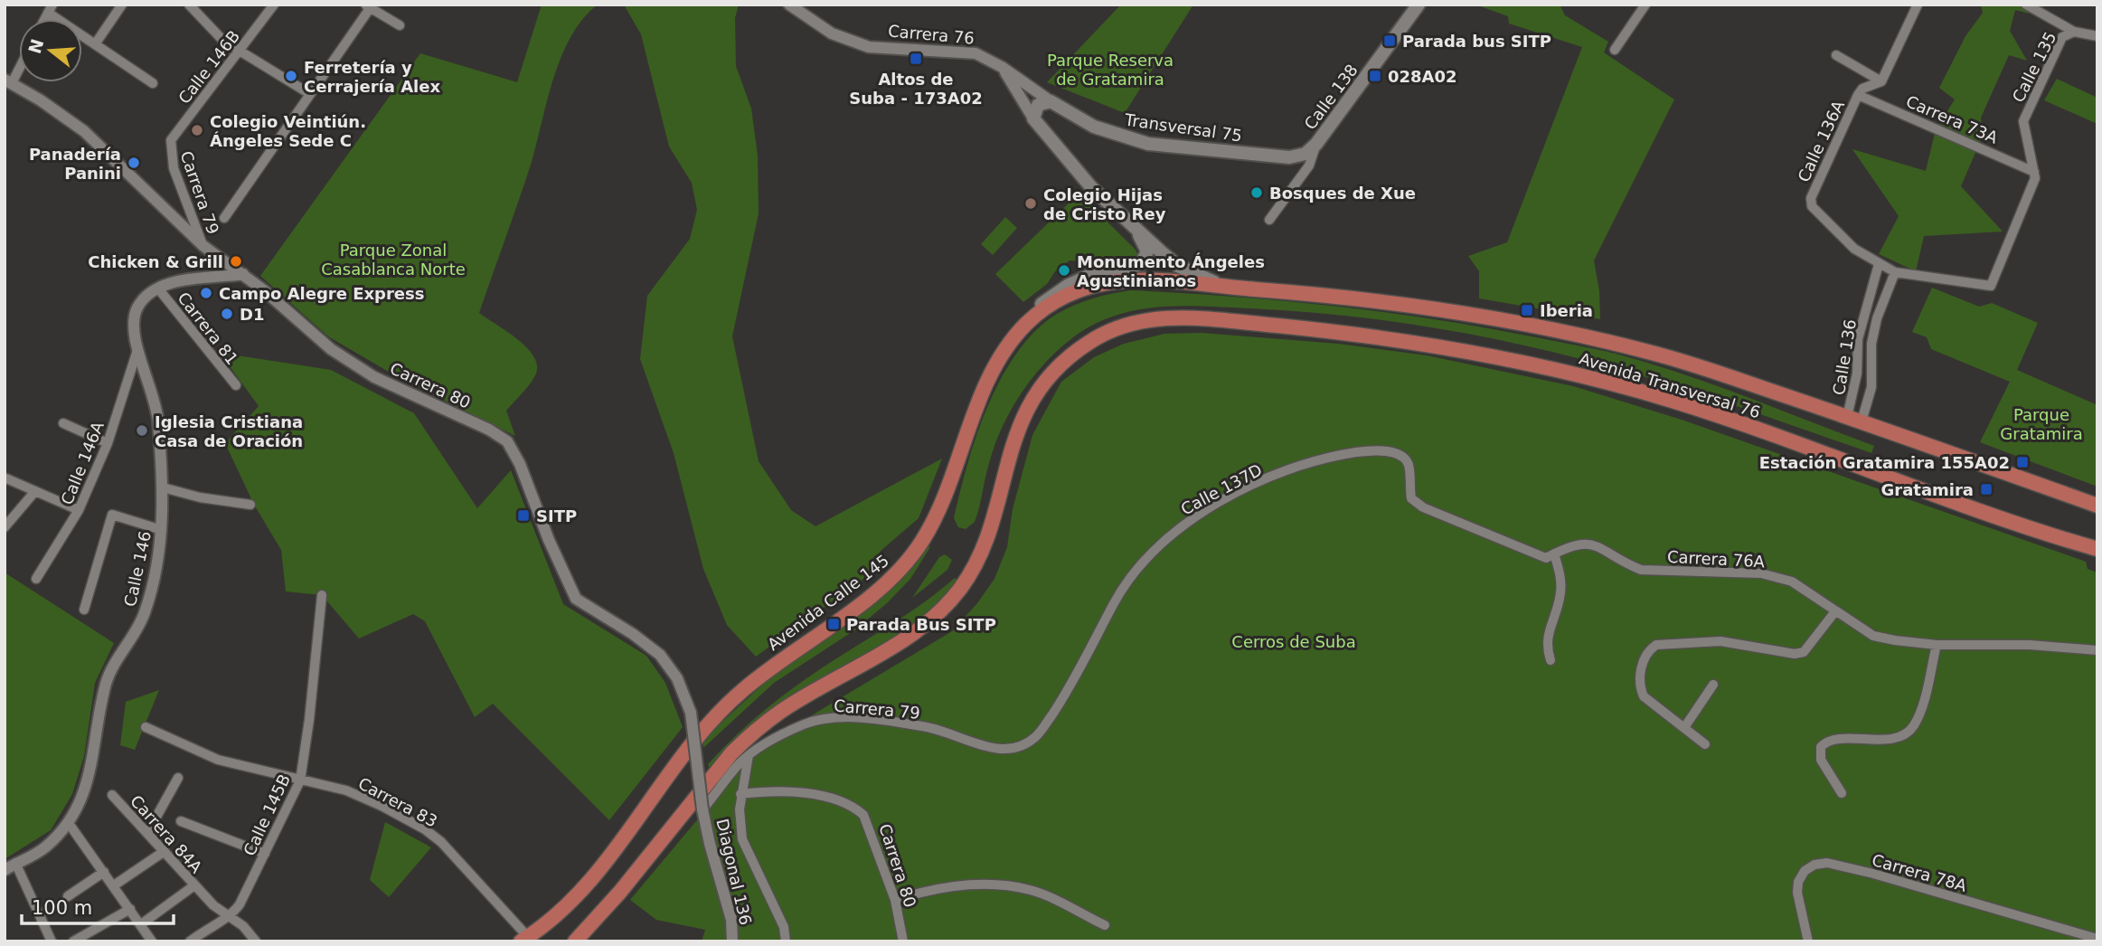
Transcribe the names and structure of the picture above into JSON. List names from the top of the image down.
{
  "streets": {
    "main road": [
      "Calle 138",
      "Transversal 75",
      "Avenida Transversal 76",
      "Avenida Calle 145"
    ],
    "street": [
      "Carrera 76",
      "Calle 146B",
      "Calle 135",
      "Carrera 73A",
      "Calle 136A",
      "Carrera 79",
      "Carrera 81",
      "Calle 136",
      "Carrera 80",
      "Calle 146A",
      "Calle 137D",
      "Carrera 76A",
      "Calle 146",
      "Carrera 83",
      "Calle 145B",
      "Carrera 84A",
      "Diagonal 136",
      "Carrera 78A"
    ]
  },
  "crossings": [
    ["Carrera 76", "Transversal 75"],
    ["Calle 146B", "Carrera 79"],
    ["Calle 135", "Carrera 73A"],
    ["Calle 135", "Calle 136"],
    ["Calle 138", "Transversal 75"],
    ["Carrera 73A", "Calle 136A"],
    ["Calle 136A", "Calle 136"],
    ["Carrera 79", "Carrera 80"],
    ["Carrera 79", "Calle 137D"],
    ["Carrera 79", "Diagonal 136"],
    ["Carrera 81", "Calle 146"],
    ["Calle 136", "Avenida Transversal 76"],
    ["Carrera 80", "Diagonal 136"],
    ["Avenida Transversal 76", "Avenida Calle 145"],
    ["Calle 146A", "Calle 146"],
    ["Calle 137D", "Carrera 76A"],
    ["Avenida Calle 145", "Carrera 83"],
    ["Carrera 83", "Calle 145B"],
    ["Calle 145B", "Carrera 84A"]
  ],
  "parks": [
    "Parque Reserva de Gratamira",
    "Parque Zonal Casablanca Norte",
    "Parque Gratamira",
    "Cerros de Suba"
  ],
  "places": {
    "transit": [
      "Parada bus SITP",
      "Altos de Suba - 173A02",
      "028A02",
      "Iberia",
      "Estación Gratamira 155A02",
      "Gratamira",
      "SITP",
      "Parada Bus SITP"
    ],
    "other": [
      "Ferretería y Cerrajería Alex",
      "Colegio Veintiún. Ángeles Sede C",
      "Panadería Panini",
      "Bosques de Xue",
      "Colegio Hijas de Cristo Rey",
      "Chicken & Grill",
      "Monumento Ángeles Agustinianos",
      "Campo Alegre Express",
      "D1",
      "Iglesia Cristiana Casa de Oración"
    ]
  },
  "scale_bar": "100 m",
  "north": "left"
}
